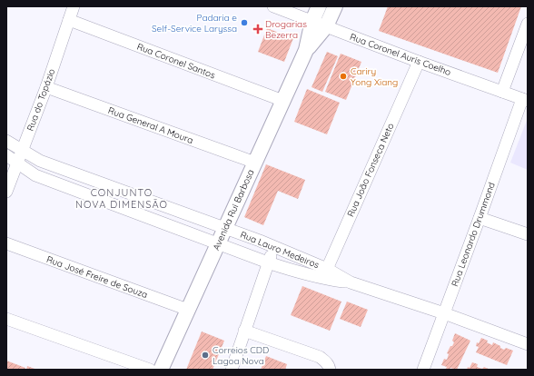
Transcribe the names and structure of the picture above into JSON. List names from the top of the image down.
{
  "streets": {
    "main road": ["Avenida Rui Barbosa"],
    "street": [
      "Rua Coronel Auris Coelho",
      "Rua Coronel Santos",
      "Rua do Topázio",
      "Rua General A Moura",
      "Rua João Fonseca Neto",
      "Rua Leonardo Drummond",
      "Rua Lauro Medeiros",
      "Rua José Freire de Souza"
    ]
  },
  "crossings": [
    ["Rua Coronel Auris Coelho", "Rua João Fonseca Neto"],
    ["Rua Coronel Auris Coelho", "Avenida Rui Barbosa"],
    ["Rua Coronel Auris Coelho", "Rua Leonardo Drummond"],
    ["Rua Coronel Santos", "Rua do Topázio"],
    ["Rua Coronel Santos", "Avenida Rui Barbosa"],
    ["Rua do Topázio", "Rua General A Moura"],
    ["Rua do Topázio", "Rua Lauro Medeiros"],
    ["Rua General A Moura", "Avenida Rui Barbosa"],
    ["Rua João Fonseca Neto", "Rua Lauro Medeiros"],
    ["Avenida Rui Barbosa", "Rua Lauro Medeiros"],
    ["Avenida Rui Barbosa", "Rua José Freire de Souza"],
    ["Rua Leonardo Drummond", "Rua Lauro Medeiros"]
  ],
  "districts": ["CONJUNTO NOVA DIMENSÃO"],
  "places": {
    "other": ["Padaria e Self-Service Laryssa", "Cariry Yong Xiang", "Correios CDD Lagoa Nova"],
    "health": ["Drogarias Bezerra"]
  }
}
